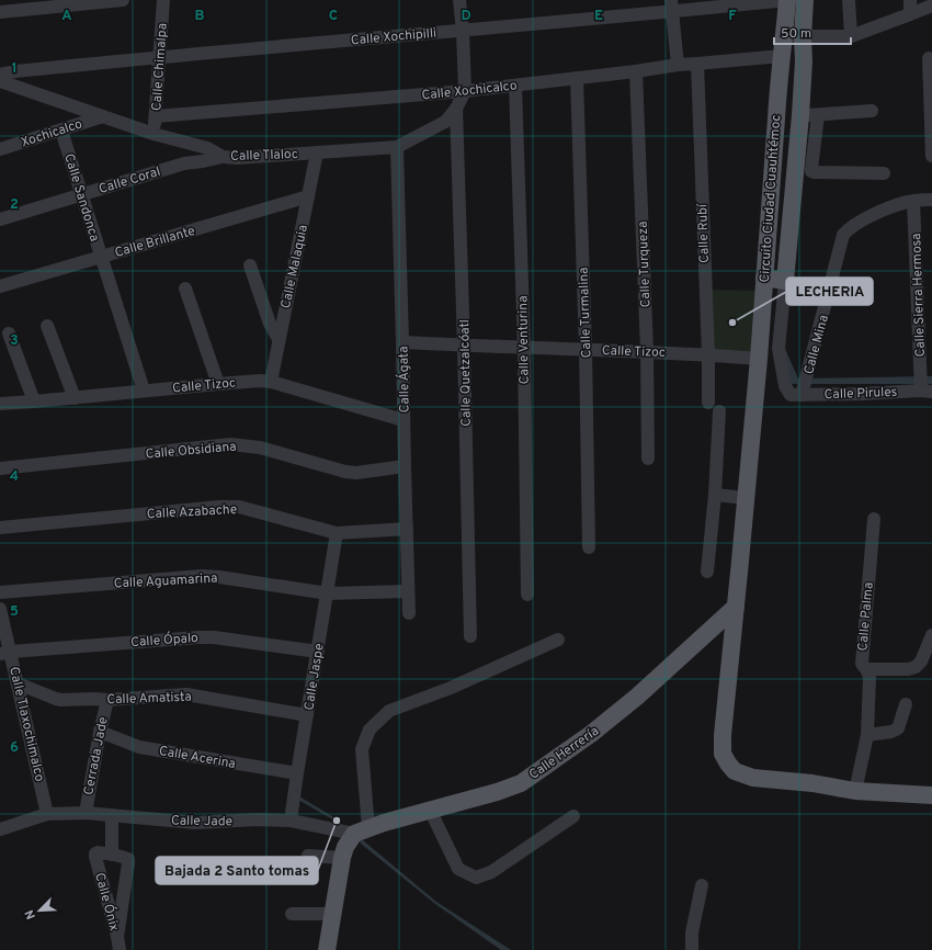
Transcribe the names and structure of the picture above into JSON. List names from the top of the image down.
{
  "streets": {
    "main road": ["Circuito Ciudad Cuauhtémoc", "Calle Herrería"],
    "street": [
      "Calle Xochipilli",
      "Calle Chimalpa",
      "Calle Xochicalco",
      "Xochicalco",
      "Calle Tlaloc",
      "Calle Coral",
      "Calle Sandonca",
      "Calle Rubí",
      "Calle Brillante",
      "Calle Turqueza",
      "Calle Malaquia",
      "Calle Sierra Hermosa",
      "Calle Turmalina",
      "Calle Venturina",
      "Calle Mina",
      "Calle Tizoc",
      "Calle Quetzalcóatl",
      "Calle Ágata",
      "Calle Pirules",
      "Calle Obsidiana",
      "Calle Azabache",
      "Calle Aguamarina",
      "Calle Palma",
      "Calle Ópalo",
      "Calle Jaspe",
      "Calle Amatista",
      "Calle Tlaxochimalco",
      "Cerrada Jade",
      "Calle Acerina",
      "Calle Jade",
      "Calle Ónix"
    ]
  },
  "crossings": [
    ["Calle Xochipilli", "Calle Chimalpa"],
    ["Calle Xochipilli", "Circuito Ciudad Cuauhtémoc"],
    ["Calle Chimalpa", "Calle Xochicalco"],
    ["Calle Chimalpa", "Calle Tlaloc"],
    ["Calle Xochicalco", "Calle Tlaloc"],
    ["Calle Xochicalco", "Circuito Ciudad Cuauhtémoc"],
    ["Calle Xochicalco", "Calle Rubí"],
    ["Calle Xochicalco", "Calle Turqueza"],
    ["Calle Xochicalco", "Calle Turmalina"],
    ["Calle Xochicalco", "Calle Venturina"],
    ["Xochicalco", "Calle Tlaloc"],
    ["Xochicalco", "Calle Sandonca"],
    ["Calle Tlaloc", "Calle Coral"],
    ["Calle Tlaloc", "Calle Malaquia"],
    ["Calle Tlaloc", "Calle Quetzalcóatl"],
    ["Calle Tlaloc", "Calle Ágata"],
    ["Calle Coral", "Calle Sandonca"],
    ["Calle Sandonca", "Calle Brillante"],
    ["Calle Sandonca", "Calle Tizoc"],
    ["Circuito Ciudad Cuauhtémoc", "Calle Tizoc"],
    ["Circuito Ciudad Cuauhtémoc", "Calle Palma"],
    ["Circuito Ciudad Cuauhtémoc", "Calle Herrería"],
    ["Calle Rubí", "Calle Tizoc"],
    ["Calle Brillante", "Calle Malaquia"],
    ["Calle Turqueza", "Calle Tizoc"],
    ["Calle Malaquia", "Calle Tizoc"],
    ["Calle Sierra Hermosa", "Calle Mina"],
    ["Calle Sierra Hermosa", "Calle Pirules"],
    ["Calle Turmalina", "Calle Tizoc"],
    ["Calle Venturina", "Calle Tizoc"],
    ["Calle Mina", "Calle Pirules"],
    ["Calle Tizoc", "Calle Quetzalcóatl"],
    ["Calle Tizoc", "Calle Ágata"],
    ["Calle Ágata", "Calle Obsidiana"],
    ["Calle Ágata", "Calle Azabache"],
    ["Calle Ágata", "Calle Aguamarina"],
    ["Calle Azabache", "Calle Jaspe"],
    ["Calle Aguamarina", "Calle Jaspe"],
    ["Calle Ópalo", "Calle Jaspe"],
    ["Calle Ópalo", "Calle Tlaxochimalco"],
    ["Calle Jaspe", "Calle Amatista"],
    ["Calle Jaspe", "Calle Acerina"],
    ["Calle Jaspe", "Calle Jade"],
    ["Calle Amatista", "Calle Tlaxochimalco"],
    ["Calle Amatista", "Cerrada Jade"],
    ["Calle Tlaxochimalco", "Calle Jade"],
    ["Calle Herrería", "Calle Jade"],
    ["Cerrada Jade", "Calle Acerina"],
    ["Cerrada Jade", "Calle Jade"]
  ],
  "places": ["LECHERIA", "Bajada 2 Santo tomas"],
  "scale_bar": "50 m",
  "north": "bottom left",
  "grid": {
    "columns": [
      "A",
      "B",
      "C",
      "D",
      "E",
      "F"
    ],
    "rows": [
      "1",
      "2",
      "3",
      "4",
      "5",
      "6"
    ]
  }
}
